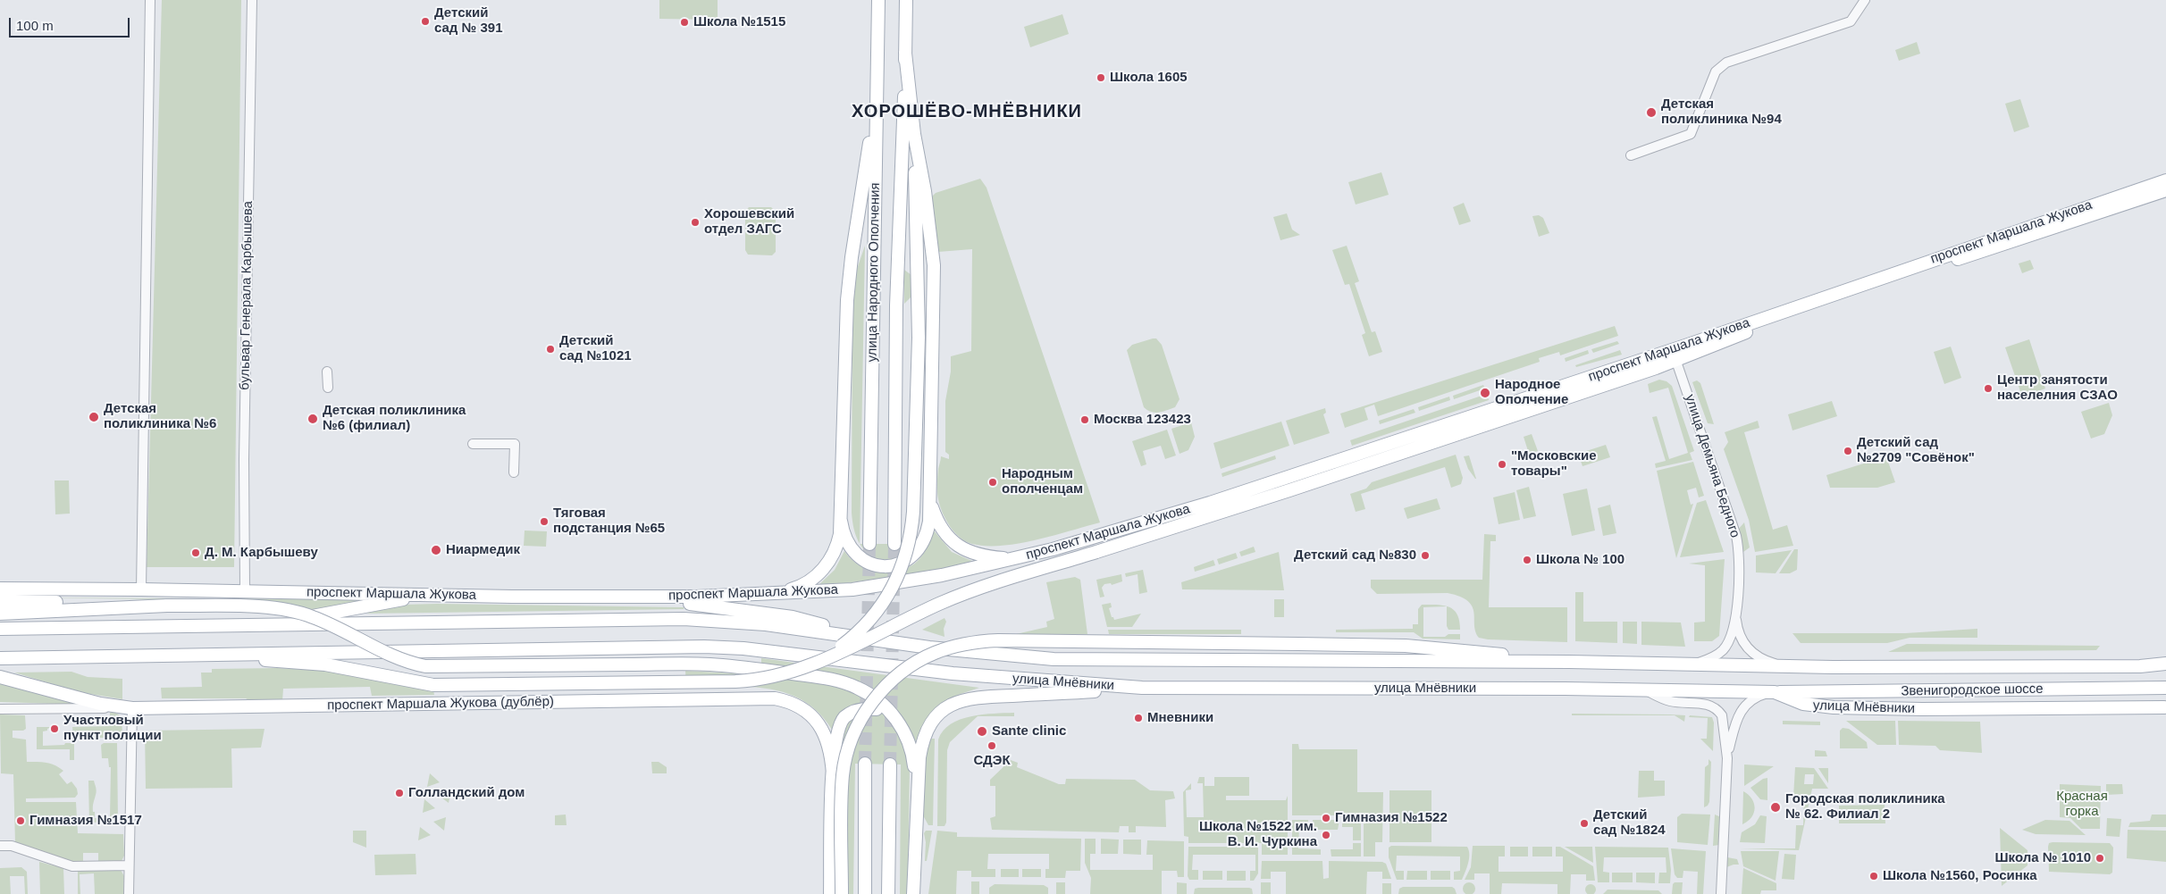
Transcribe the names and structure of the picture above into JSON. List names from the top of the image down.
{
  "streets": {
    "main road": [
      "проспект Маршала Жукова",
      "улица Народного Ополчения",
      "улица Мнёвники",
      "Звенигородское шоссе",
      "проспект Маршала Жукова (дублёр)"
    ],
    "street": ["бульвар Генерала Карбышева", "улица Демьяна Бедного"]
  },
  "crossings": [
    ["проспект Маршала Жукова", "бульвар Генерала Карбышева"],
    ["проспект Маршала Жукова", "улица Демьяна Бедного"],
    ["проспект Маршала Жукова", "улица Мнёвники"],
    ["улица Демьяна Бедного", "улица Мнёвники"],
    ["улица Мнёвники", "Звенигородское шоссе"]
  ],
  "districts": ["ХОРОШЁВО-МНЁВНИКИ"],
  "parks": ["Красная горка"],
  "places": [
    "Детский сад № 391",
    "Школа №1515",
    "Школа 1605",
    "Детская поликлиника №94",
    "Хорошевский отдел ЗАГС",
    "Детский сад №1021",
    "Центр занятости населелния СЗАО",
    "Народное Ополчение",
    "Детская поликлиника №6",
    "Детская поликлиника №6 (филиал)",
    "Москва 123423",
    "Детский сад №2709 \"Совёнок\"",
    "\"Московские товары\"",
    "Народным ополченцам",
    "Тяговая подстанция №65",
    "Ниармедик",
    "Д. М. Карбышеву",
    "Детский сад №830",
    "Школа № 100",
    "Мневники",
    "Участковый пункт полиции",
    "Sante clinic",
    "СДЭК",
    "Голландский дом",
    "Городская поликлиника № 62. Филиал 2",
    "Гимназия №1522",
    "Гимназия №1517",
    "Детский сад №1824",
    "Школа №1522 им. В. И. Чуркина",
    "Школа № 1010",
    "Школа №1560, Росинка"
  ],
  "scale_bar": "100 m"
}
